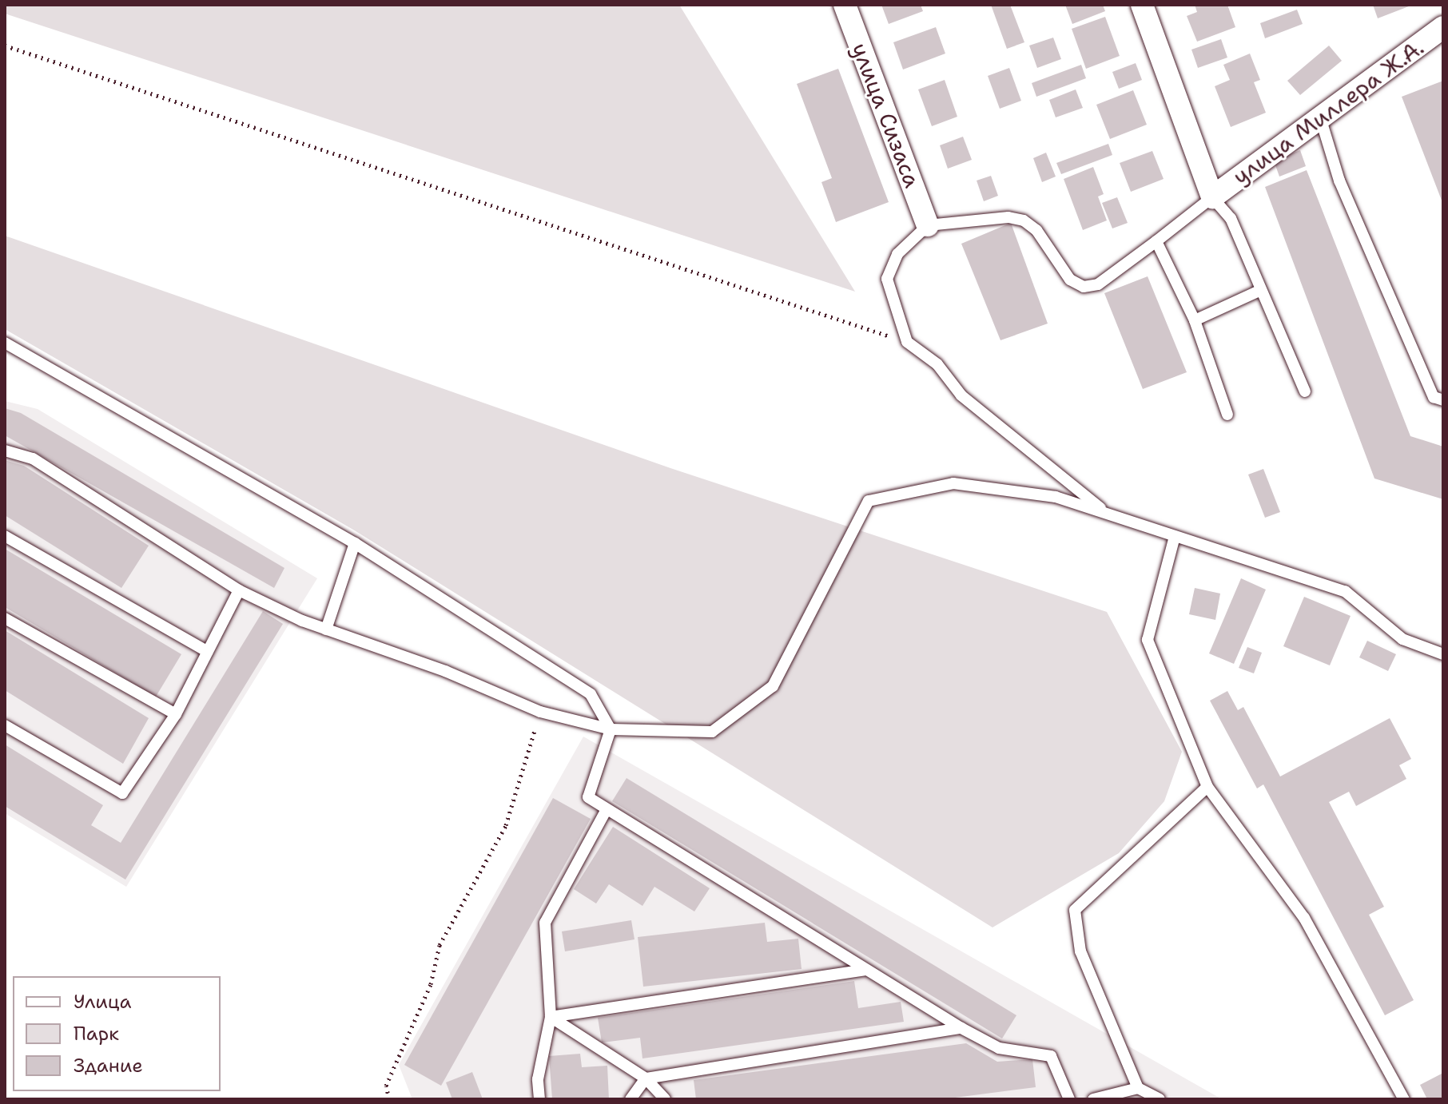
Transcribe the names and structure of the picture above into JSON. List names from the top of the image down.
{
  "streets": {
    "street": ["улица Миллера Ж.А.", "улица Сизаса"]
  },
  "legend": ["Улица", "Парк", "Здание"]
}
